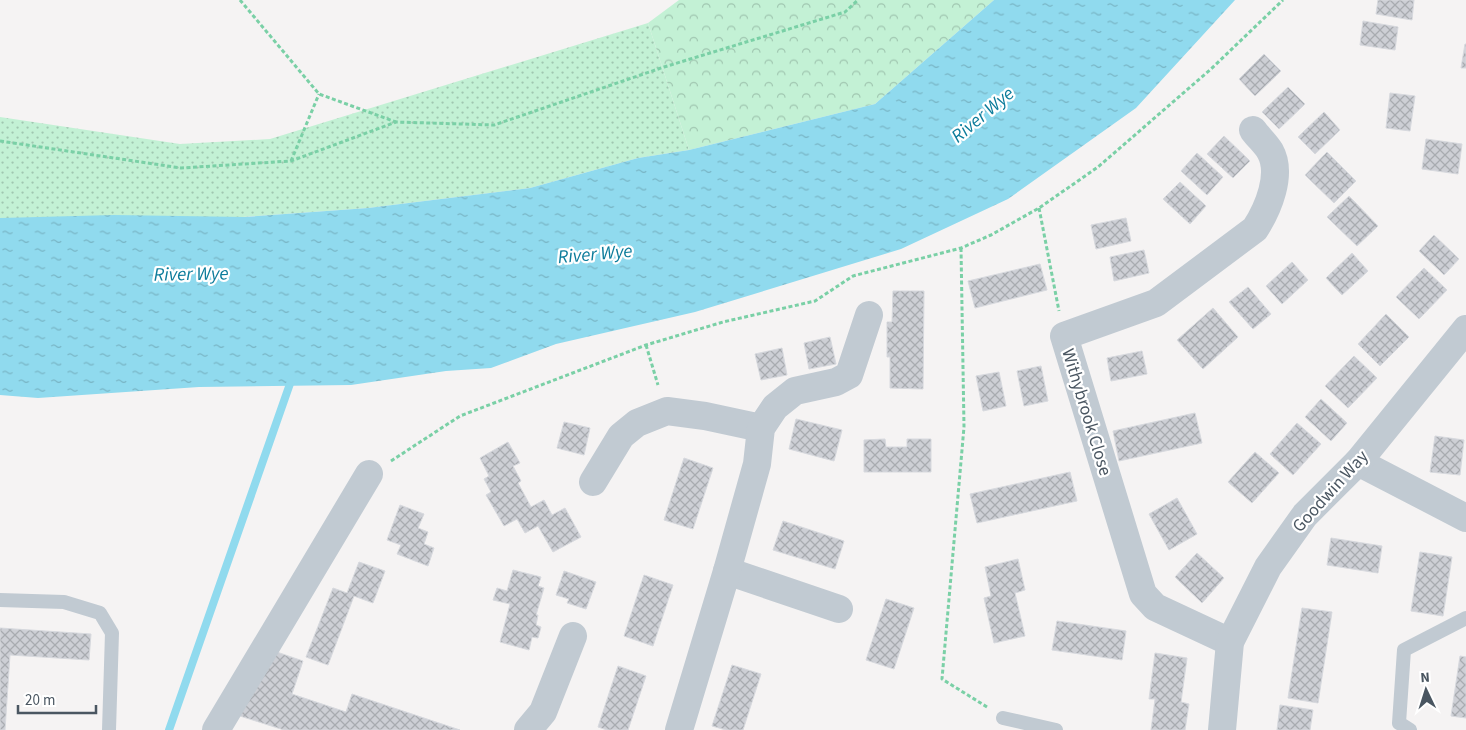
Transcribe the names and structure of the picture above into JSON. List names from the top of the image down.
{
  "streets": {
    "street": ["Withybrook Close", "Goodwin Way"]
  },
  "crossings": [
    ["Withybrook Close", "Goodwin Way"]
  ],
  "water": ["River Wye"],
  "scale_bar": "20 m",
  "north": "top"
}
